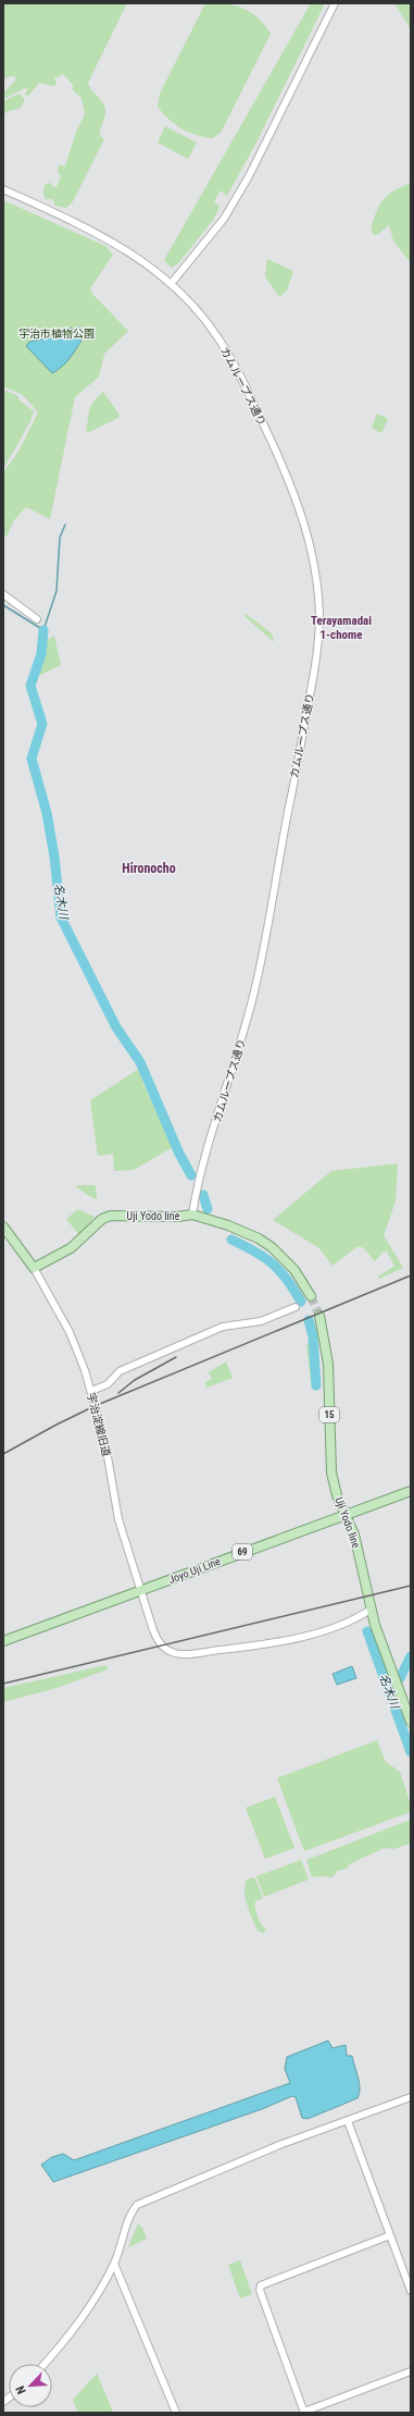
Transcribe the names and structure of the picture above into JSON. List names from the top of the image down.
{
  "streets": {
    "main road": [
      "Uji Yodo line",
      "15",
      "69",
      "Joyo Uji Line"
    ],
    "street": ["カムループス通り", "宇治淀線旧道"]
  },
  "crossings": [
    ["カムループス通り", "Uji Yodo line"],
    ["Uji Yodo line", "宇治淀線旧道"],
    ["Uji Yodo line", "Joyo Uji Line"],
    ["宇治淀線旧道", "Joyo Uji Line"]
  ],
  "districts": ["Terayamadai 1-chome", "Hironocho"],
  "water": ["名木川"],
  "parks": ["宇治市植物公園"],
  "north": "bottom left"
}
